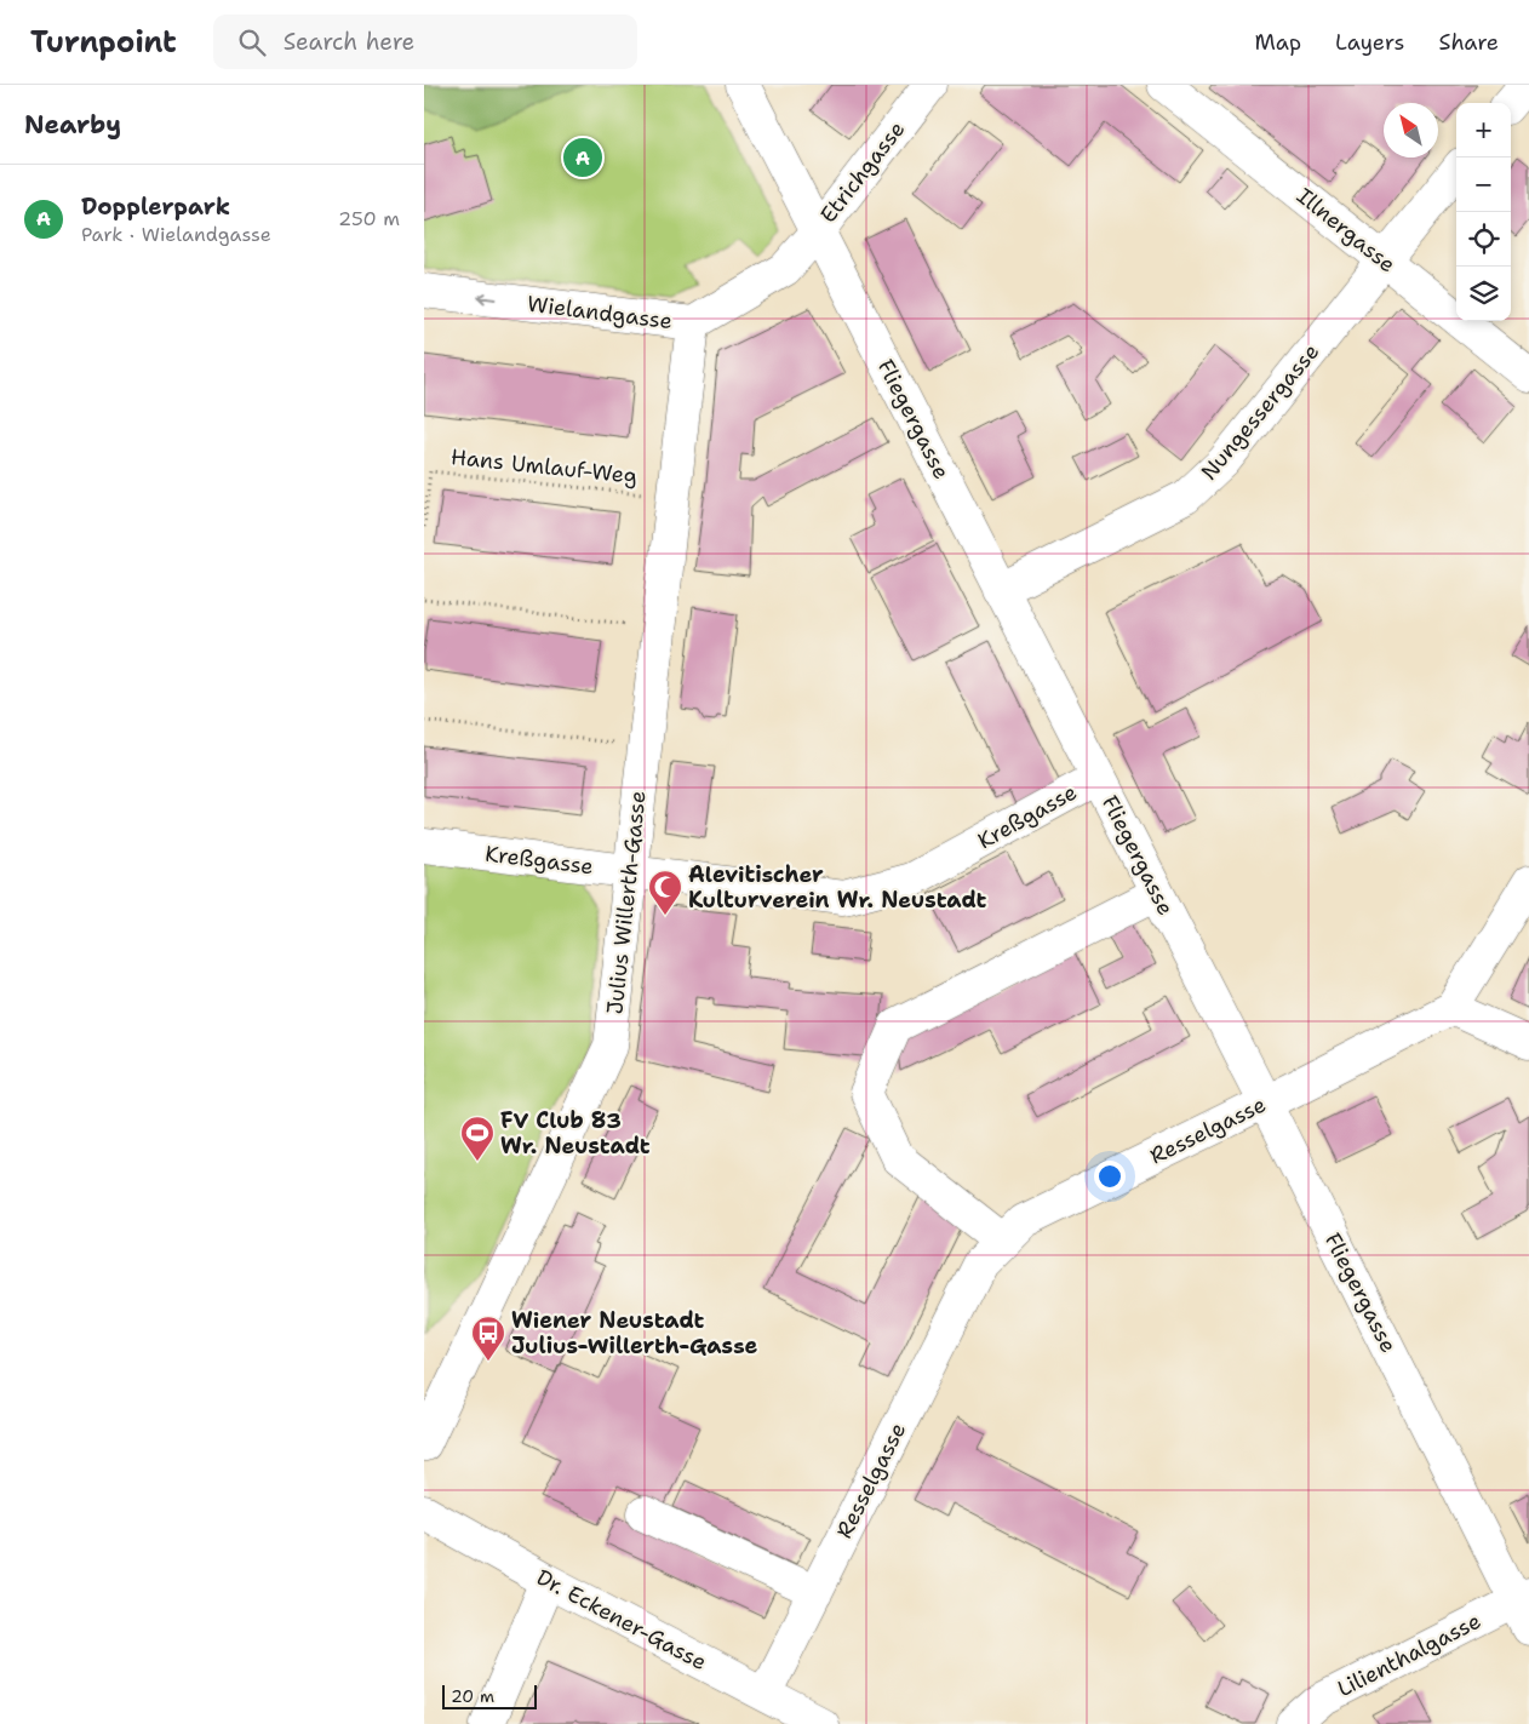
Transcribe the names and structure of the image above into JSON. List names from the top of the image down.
{
  "streets": {
    "street": [
      "Etrichgasse",
      "Illnergasse",
      "Wielandgasse",
      "Nungessergasse",
      "Fliegergasse",
      "Kreßgasse",
      "Julius Willerth-Gasse",
      "Resselgasse",
      "Dr. Eckener-Gasse",
      "Lilienthalgasse"
    ],
    "path": ["Hans Umlauf-Weg"]
  },
  "crossings": [
    ["Etrichgasse", "Wielandgasse"],
    ["Etrichgasse", "Fliegergasse"],
    ["Illnergasse", "Nungessergasse"],
    ["Wielandgasse", "Fliegergasse"],
    ["Wielandgasse", "Julius Willerth-Gasse"],
    ["Nungessergasse", "Fliegergasse"],
    ["Fliegergasse", "Kreßgasse"],
    ["Fliegergasse", "Resselgasse"],
    ["Fliegergasse", "Lilienthalgasse"],
    ["Hans Umlauf-Weg", "Julius Willerth-Gasse"],
    ["Kreßgasse", "Julius Willerth-Gasse"],
    ["Resselgasse", "Dr. Eckener-Gasse"]
  ],
  "one_way": ["Wielandgasse"],
  "places": {
    "mosque": ["Alevitischer Kulturverein Wr. Neustadt"],
    "sports": ["FV Club 83 Wr. Neustadt"],
    "bus stop": ["Wiener Neustadt Julius-Willerth-Gasse"]
  },
  "scale_bar": "20 m",
  "north": "top left",
  "page": {
    "header": "Turnpoint",
    "search": "Search here",
    "nav": ["Map", "Layers", "Share"],
    "heading": "Nearby",
    "map_buttons": ["+", "−"],
    "pins": "A",
    "list": [
      {
        "mark": "A",
        "name": "Dopplerpark",
        "note": "Park · Wielandgasse",
        "value": "250 m"
      }
    ],
    "scale": "20 m"
  }
}
